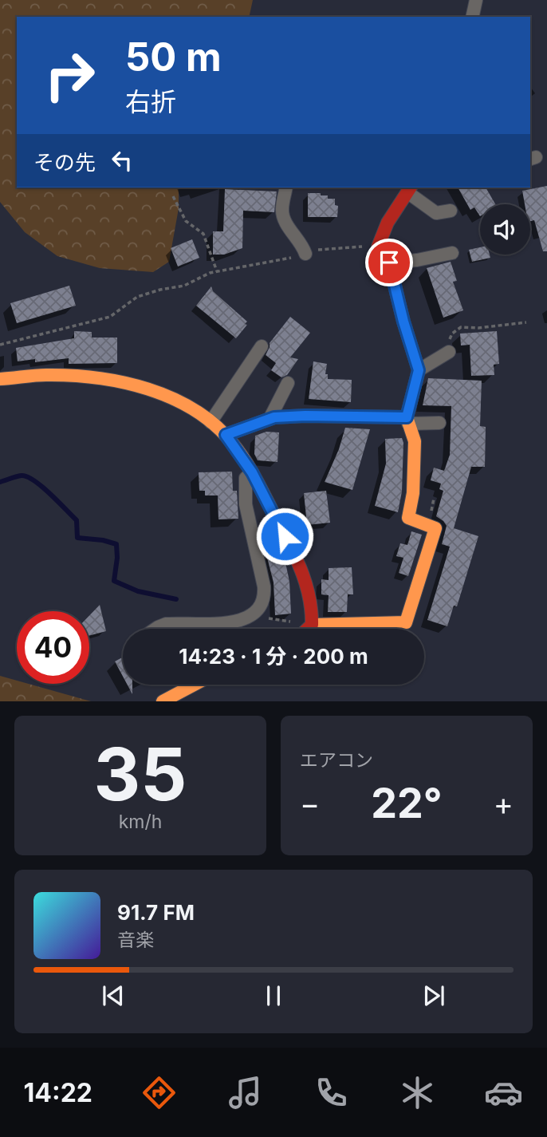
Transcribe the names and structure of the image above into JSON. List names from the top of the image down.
{
  "page": {
    "turn": ["50 m", "右折"],
    "then": "その先",
    "limit": "40",
    "trip": "14:23 · 1 分 · 200 m",
    "tile": [
      ["35", "km/h"],
      "エアコン"
    ],
    "heat": ["−", "22°", "+"],
    "song": ["91.7 FM", "音楽"],
    "tabs": "14:22"
  }
}
